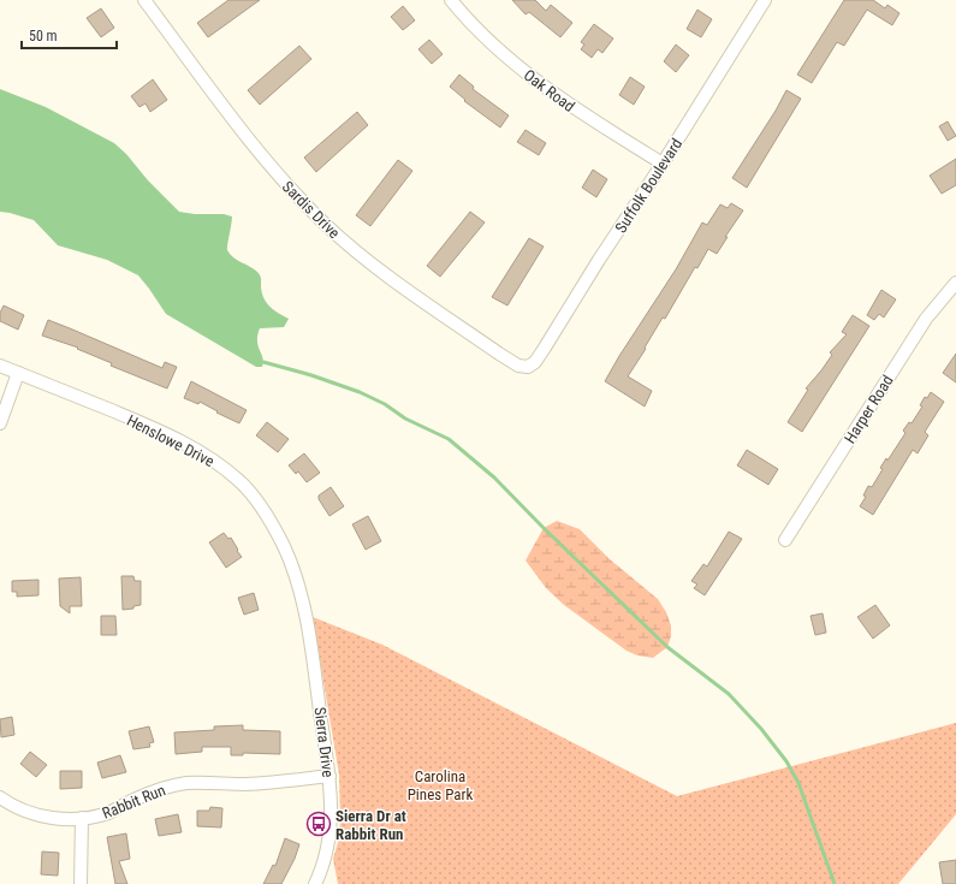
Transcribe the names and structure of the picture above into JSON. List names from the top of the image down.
{
  "streets": {
    "street": [
      "Oak Road",
      "Suffolk Boulevard",
      "Sardis Drive",
      "Harper Road",
      "Henslowe Drive",
      "Sierra Drive",
      "Rabbit Run"
    ]
  },
  "crossings": [
    ["Oak Road", "Suffolk Boulevard"],
    ["Suffolk Boulevard", "Sardis Drive"],
    ["Henslowe Drive", "Sierra Drive"],
    ["Sierra Drive", "Rabbit Run"]
  ],
  "parks": ["Carolina Pines Park"],
  "places": {
    "bus stop": ["Sierra Dr at Rabbit Run"]
  },
  "scale_bar": "50 m"
}
